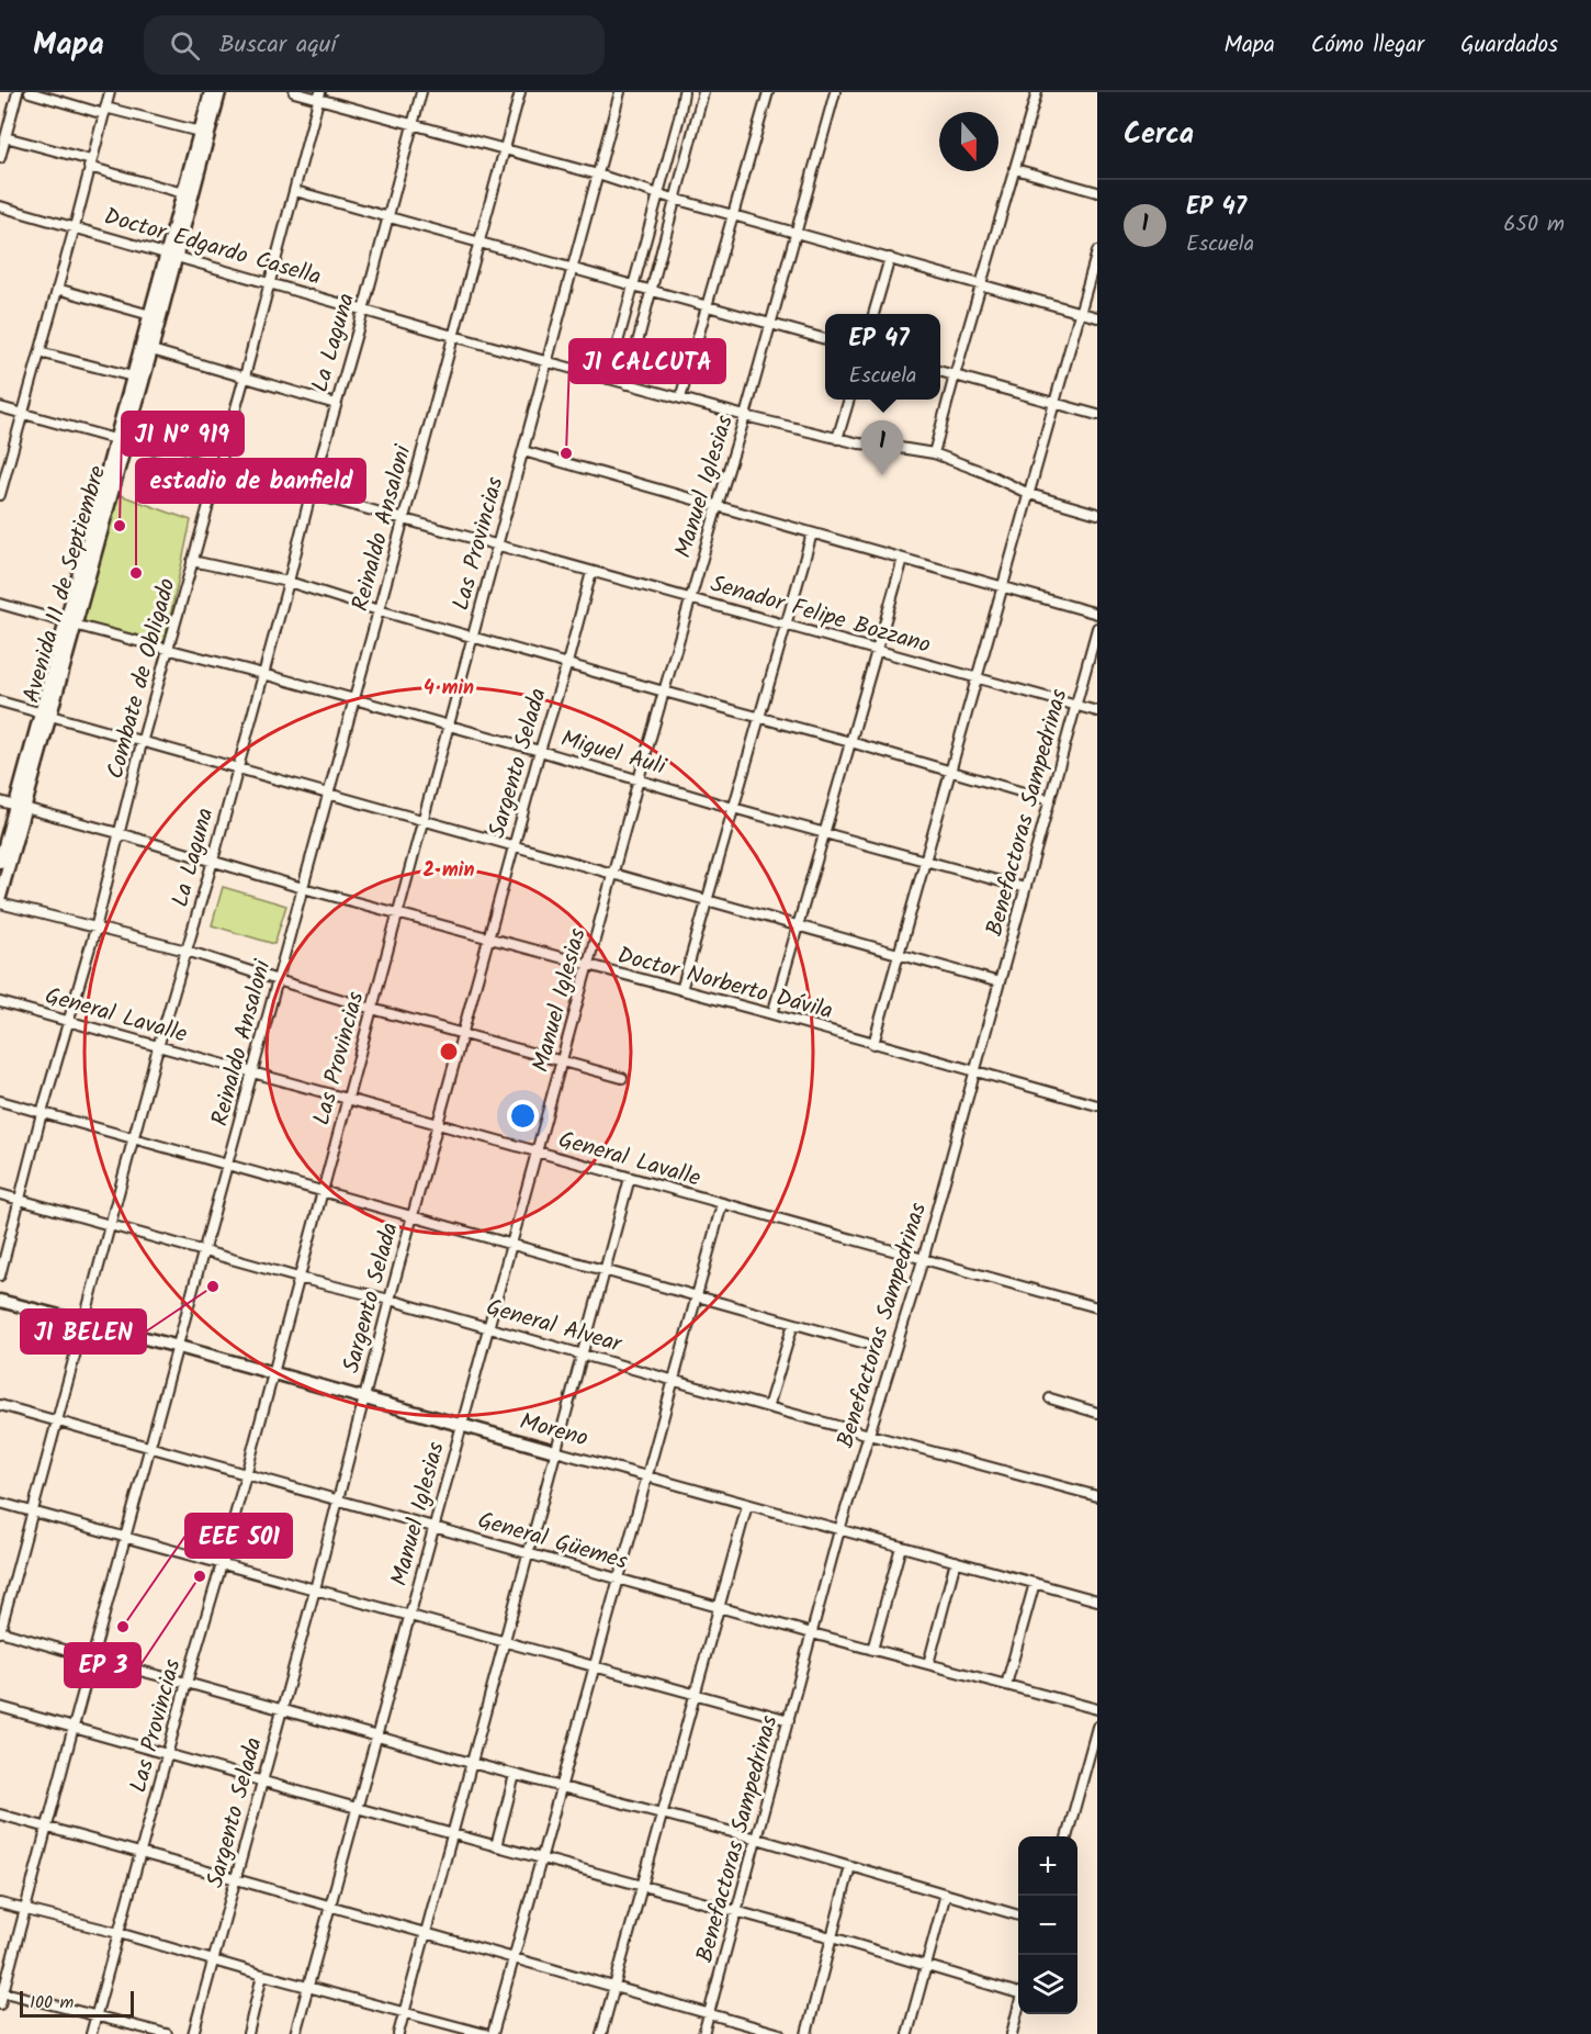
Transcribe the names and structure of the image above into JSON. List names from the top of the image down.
{
  "streets": {
    "main road": ["Avenida 11 de Septiembre", "Moreno"],
    "street": [
      "Doctor Edgardo Casella",
      "La Laguna",
      "Manuel Iglesias",
      "Reinaldo Ansaloni",
      "Las Provincias",
      "Senador Felipe Bozzano",
      "Combate de Obligado",
      "Miguel Auli",
      "Sargento Selada",
      "Benefactoras Sampedrinas",
      "Doctor Norberto Dávila",
      "General Lavalle",
      "General Alvear",
      "General Güemes"
    ]
  },
  "crossings": [
    ["Doctor Edgardo Casella", "La Laguna"],
    ["Doctor Edgardo Casella", "Manuel Iglesias"],
    ["Doctor Edgardo Casella", "Reinaldo Ansaloni"],
    ["Doctor Edgardo Casella", "Las Provincias"],
    ["Doctor Edgardo Casella", "Avenida 11 de Septiembre"],
    ["Doctor Edgardo Casella", "Combate de Obligado"],
    ["La Laguna", "Senador Felipe Bozzano"],
    ["La Laguna", "Miguel Auli"],
    ["La Laguna", "Doctor Norberto Dávila"],
    ["La Laguna", "General Lavalle"],
    ["La Laguna", "General Alvear"],
    ["La Laguna", "Moreno"],
    ["La Laguna", "General Güemes"],
    ["Manuel Iglesias", "Senador Felipe Bozzano"],
    ["Manuel Iglesias", "Miguel Auli"],
    ["Manuel Iglesias", "Doctor Norberto Dávila"],
    ["Manuel Iglesias", "General Lavalle"],
    ["Manuel Iglesias", "General Alvear"],
    ["Manuel Iglesias", "Moreno"],
    ["Manuel Iglesias", "General Güemes"],
    ["Reinaldo Ansaloni", "Senador Felipe Bozzano"],
    ["Reinaldo Ansaloni", "Miguel Auli"],
    ["Reinaldo Ansaloni", "Doctor Norberto Dávila"],
    ["Reinaldo Ansaloni", "General Lavalle"],
    ["Reinaldo Ansaloni", "General Alvear"],
    ["Reinaldo Ansaloni", "Moreno"],
    ["Reinaldo Ansaloni", "General Güemes"],
    ["Las Provincias", "Senador Felipe Bozzano"],
    ["Las Provincias", "Miguel Auli"],
    ["Las Provincias", "Doctor Norberto Dávila"],
    ["Las Provincias", "General Lavalle"],
    ["Las Provincias", "General Alvear"],
    ["Las Provincias", "Moreno"],
    ["Las Provincias", "General Güemes"],
    ["Avenida 11 de Septiembre", "Senador Felipe Bozzano"],
    ["Avenida 11 de Septiembre", "Miguel Auli"],
    ["Avenida 11 de Septiembre", "Doctor Norberto Dávila"],
    ["Senador Felipe Bozzano", "Combate de Obligado"],
    ["Senador Felipe Bozzano", "Sargento Selada"],
    ["Senador Felipe Bozzano", "Benefactoras Sampedrinas"],
    ["Combate de Obligado", "Miguel Auli"],
    ["Combate de Obligado", "Doctor Norberto Dávila"],
    ["Combate de Obligado", "General Lavalle"],
    ["Combate de Obligado", "General Alvear"],
    ["Miguel Auli", "Sargento Selada"],
    ["Miguel Auli", "Benefactoras Sampedrinas"],
    ["Sargento Selada", "Doctor Norberto Dávila"],
    ["Sargento Selada", "General Lavalle"],
    ["Sargento Selada", "General Alvear"],
    ["Sargento Selada", "Moreno"],
    ["Sargento Selada", "General Güemes"],
    ["Benefactoras Sampedrinas", "Doctor Norberto Dávila"],
    ["Benefactoras Sampedrinas", "General Lavalle"],
    ["Benefactoras Sampedrinas", "General Alvear"],
    ["Benefactoras Sampedrinas", "Moreno"],
    ["Benefactoras Sampedrinas", "General Güemes"]
  ],
  "places": [
    "JI CALCUTA",
    "JI N° 919",
    "estadio de banfield",
    "JI BELEN",
    "EP 3",
    "EEE 501"
  ],
  "scale_bar": "100 m",
  "north": "bottom",
  "page": {
    "header": "Mapa",
    "search": "Buscar aquí",
    "nav": ["Mapa", "Cómo llegar", "Guardados"],
    "heading": "Cerca",
    "list": [
      {
        "mark": "1",
        "name": "EP 47",
        "note": "Escuela",
        "value": "650 m"
      }
    ],
    "popup": ["EP 47", "Escuela"],
    "pins": "1",
    "map_buttons": ["+", "−"],
    "scale": "100 m"
  },
  "rings": ["4 min", "2 min"]
}
